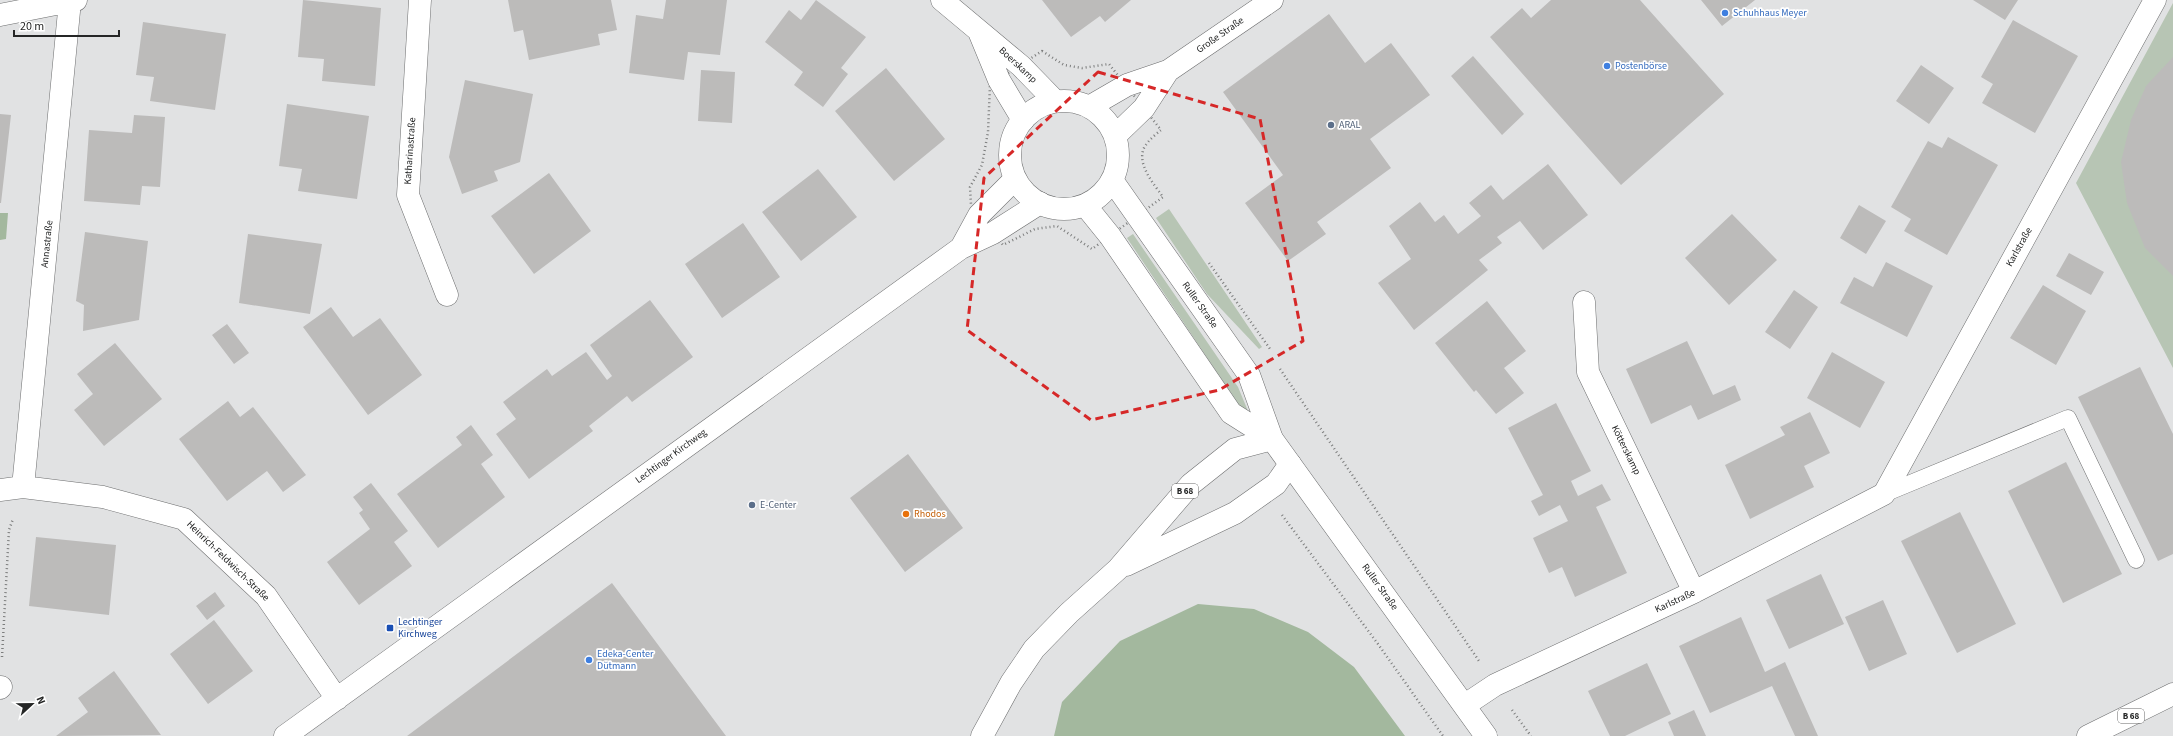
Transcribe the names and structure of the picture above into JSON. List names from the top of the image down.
{
  "streets": {
    "main road": [
      "Große Straße",
      "Boerskamp",
      "Katharinastraße",
      "Annastraße",
      "Karlstraße",
      "Ruller Straße",
      "Kötterskamp",
      "Lechtinger Kirchweg",
      "B 68",
      "Heinrich-Feldwisch-Straße"
    ]
  },
  "crossings": [
    ["Große Straße", "Boerskamp"],
    ["Große Straße", "Ruller Straße"],
    ["Große Straße", "Lechtinger Kirchweg"],
    ["Boerskamp", "Ruller Straße"],
    ["Boerskamp", "Lechtinger Kirchweg"],
    ["Annastraße", "Heinrich-Feldwisch-Straße"],
    ["Karlstraße", "Ruller Straße"],
    ["Karlstraße", "Kötterskamp"],
    ["Ruller Straße", "Lechtinger Kirchweg"],
    ["Ruller Straße", "B 68"],
    ["Lechtinger Kirchweg", "Heinrich-Feldwisch-Straße"]
  ],
  "places": {
    "other": [
      "Schuhhaus Meyer",
      "Postenbörse",
      "ARAL",
      "E-Center",
      "Rhodos",
      "Edeka-Center Dütmann"
    ],
    "transit": ["Lechtinger Kirchweg"]
  },
  "scale_bar": "20 m",
  "north": "right"
}
